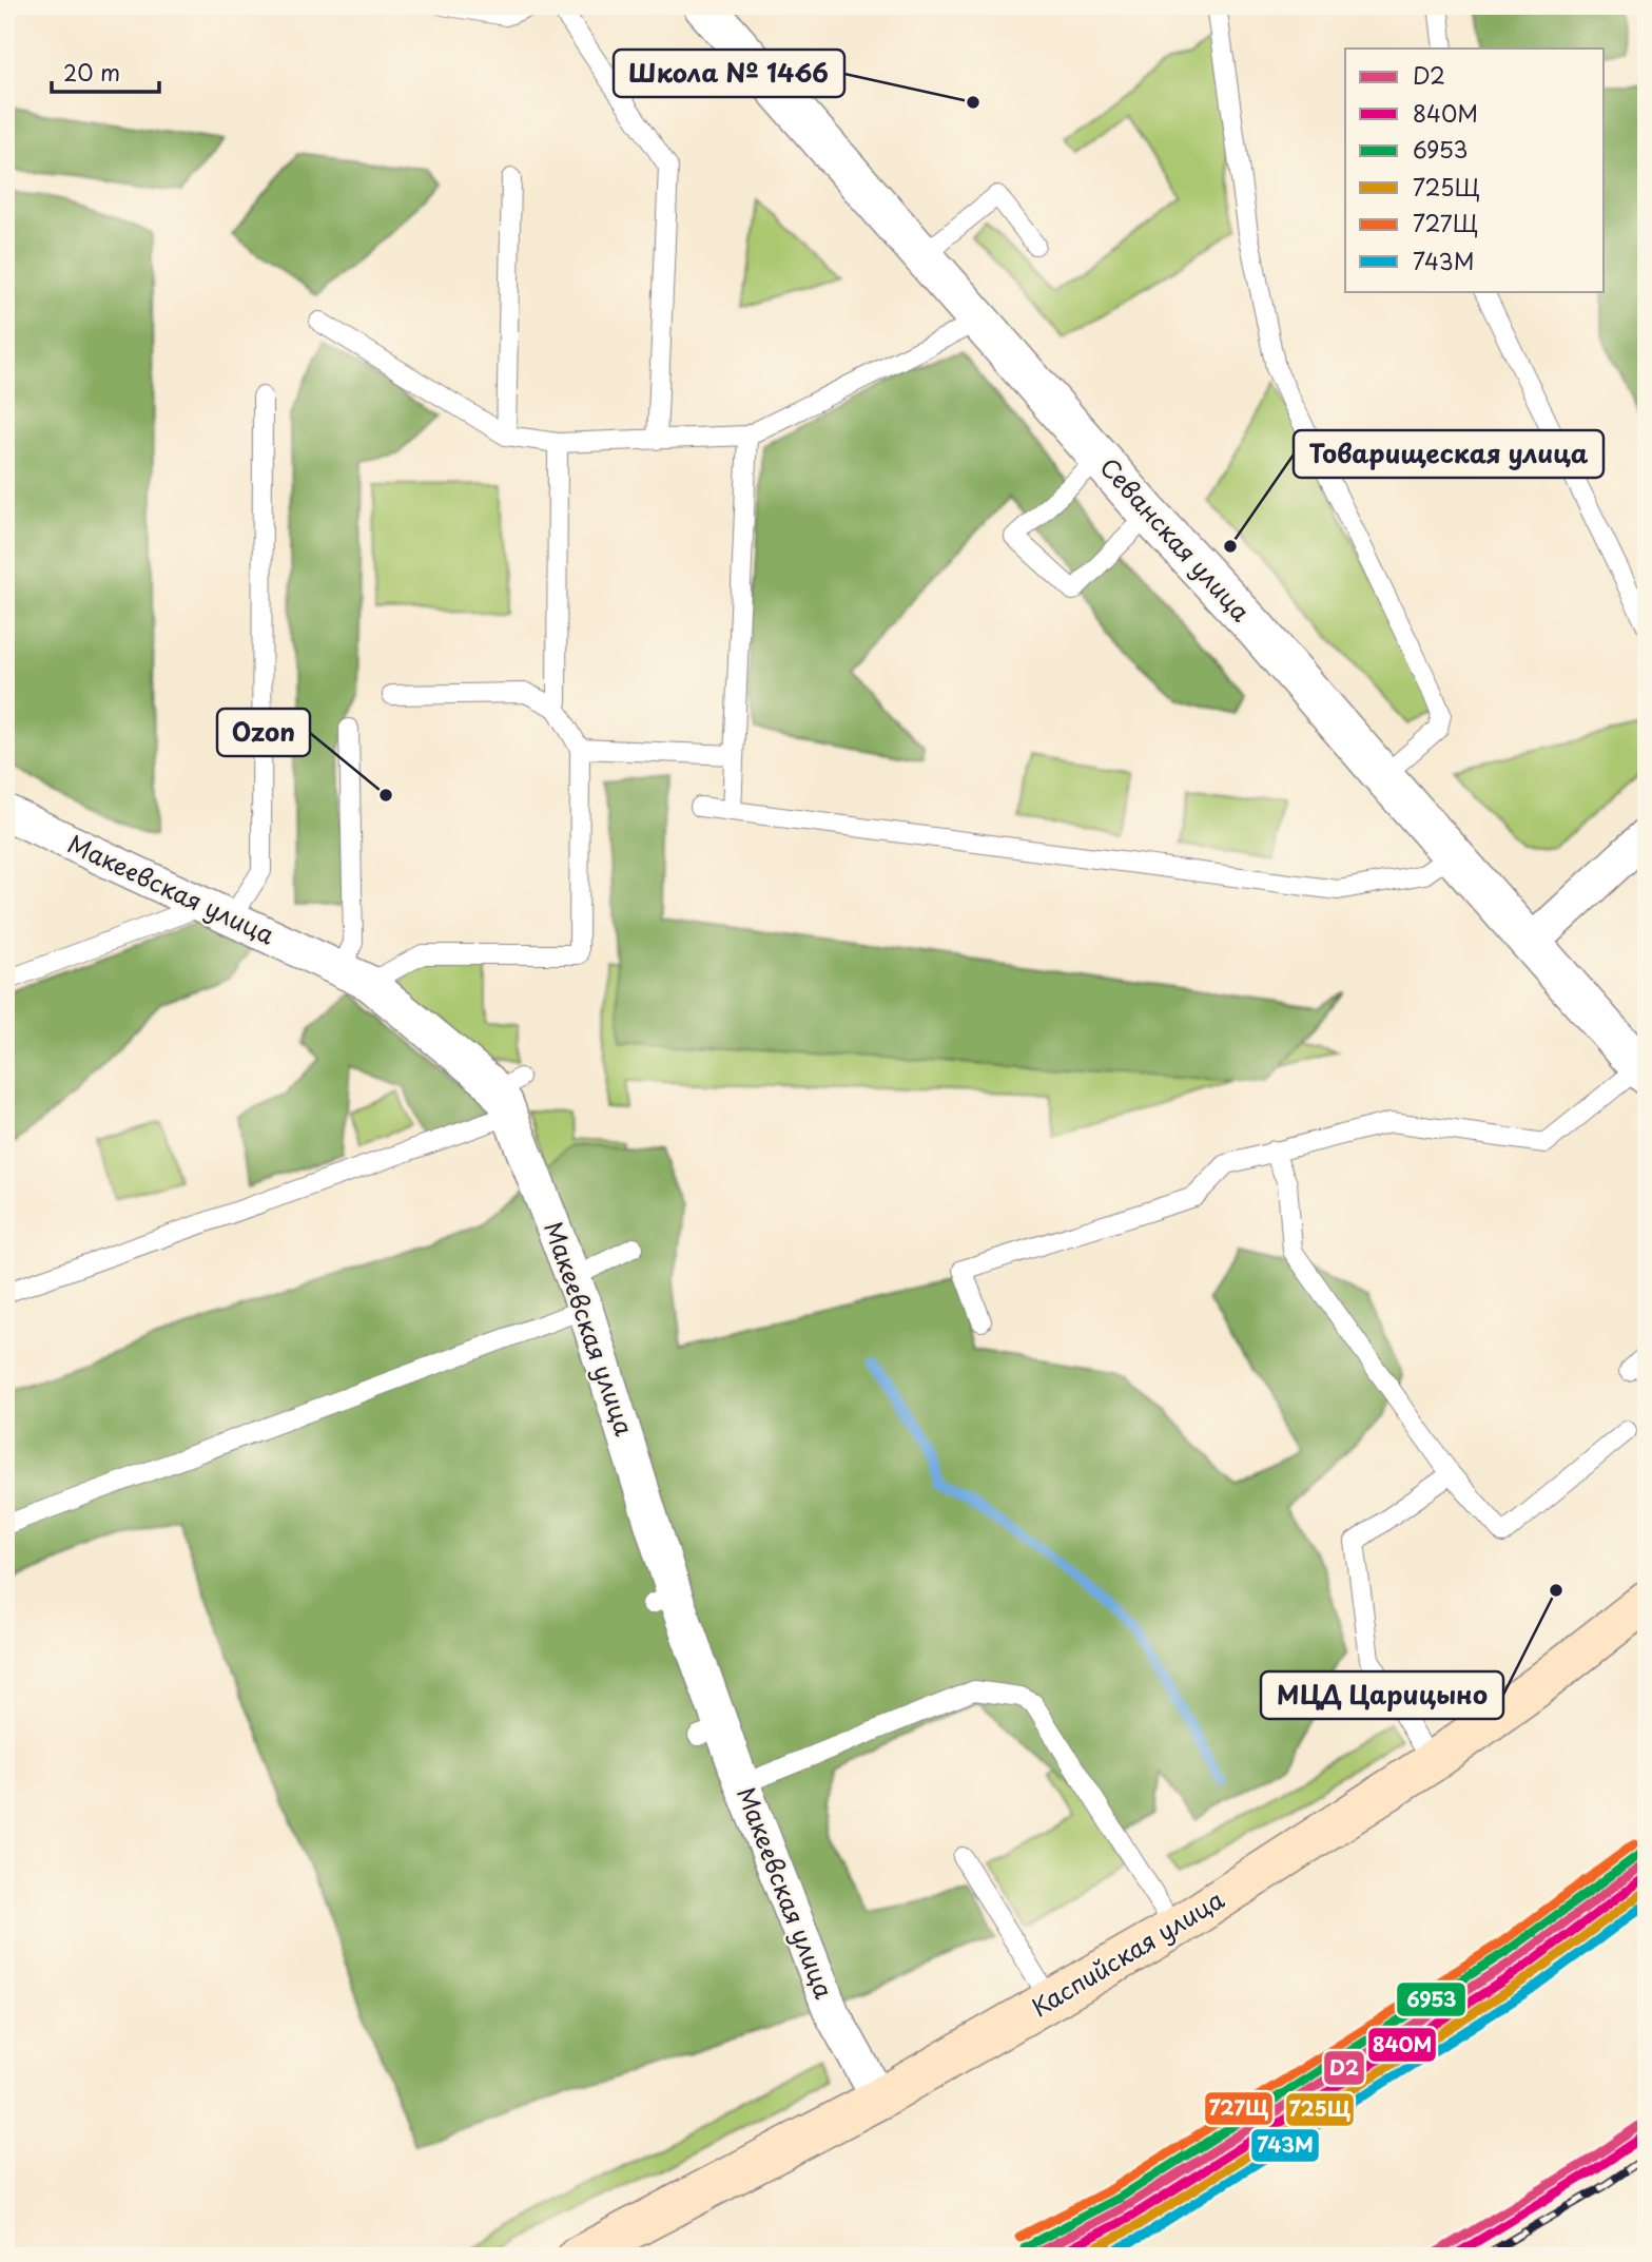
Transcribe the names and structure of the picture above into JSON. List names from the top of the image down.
{
  "streets": {
    "main road": ["Каспийская улица"],
    "street": ["Севанская улица", "Макеевская улица"]
  },
  "crossings": [
    ["Макеевская улица", "Каспийская улица"]
  ],
  "places": [
    "Школа № 1466",
    "Товарищеская улица",
    "Ozon",
    "МЦД Царицыно"
  ],
  "lines": [
    "transit line 727Щ",
    "transit line 6953",
    "transit line D2",
    "transit line 840М",
    "transit line 725Щ",
    "transit line 743М"
  ],
  "legend": [
    "D2",
    "840М",
    "6953",
    "725Щ",
    "727Щ",
    "743М"
  ],
  "scale_bar": "20 m"
}
